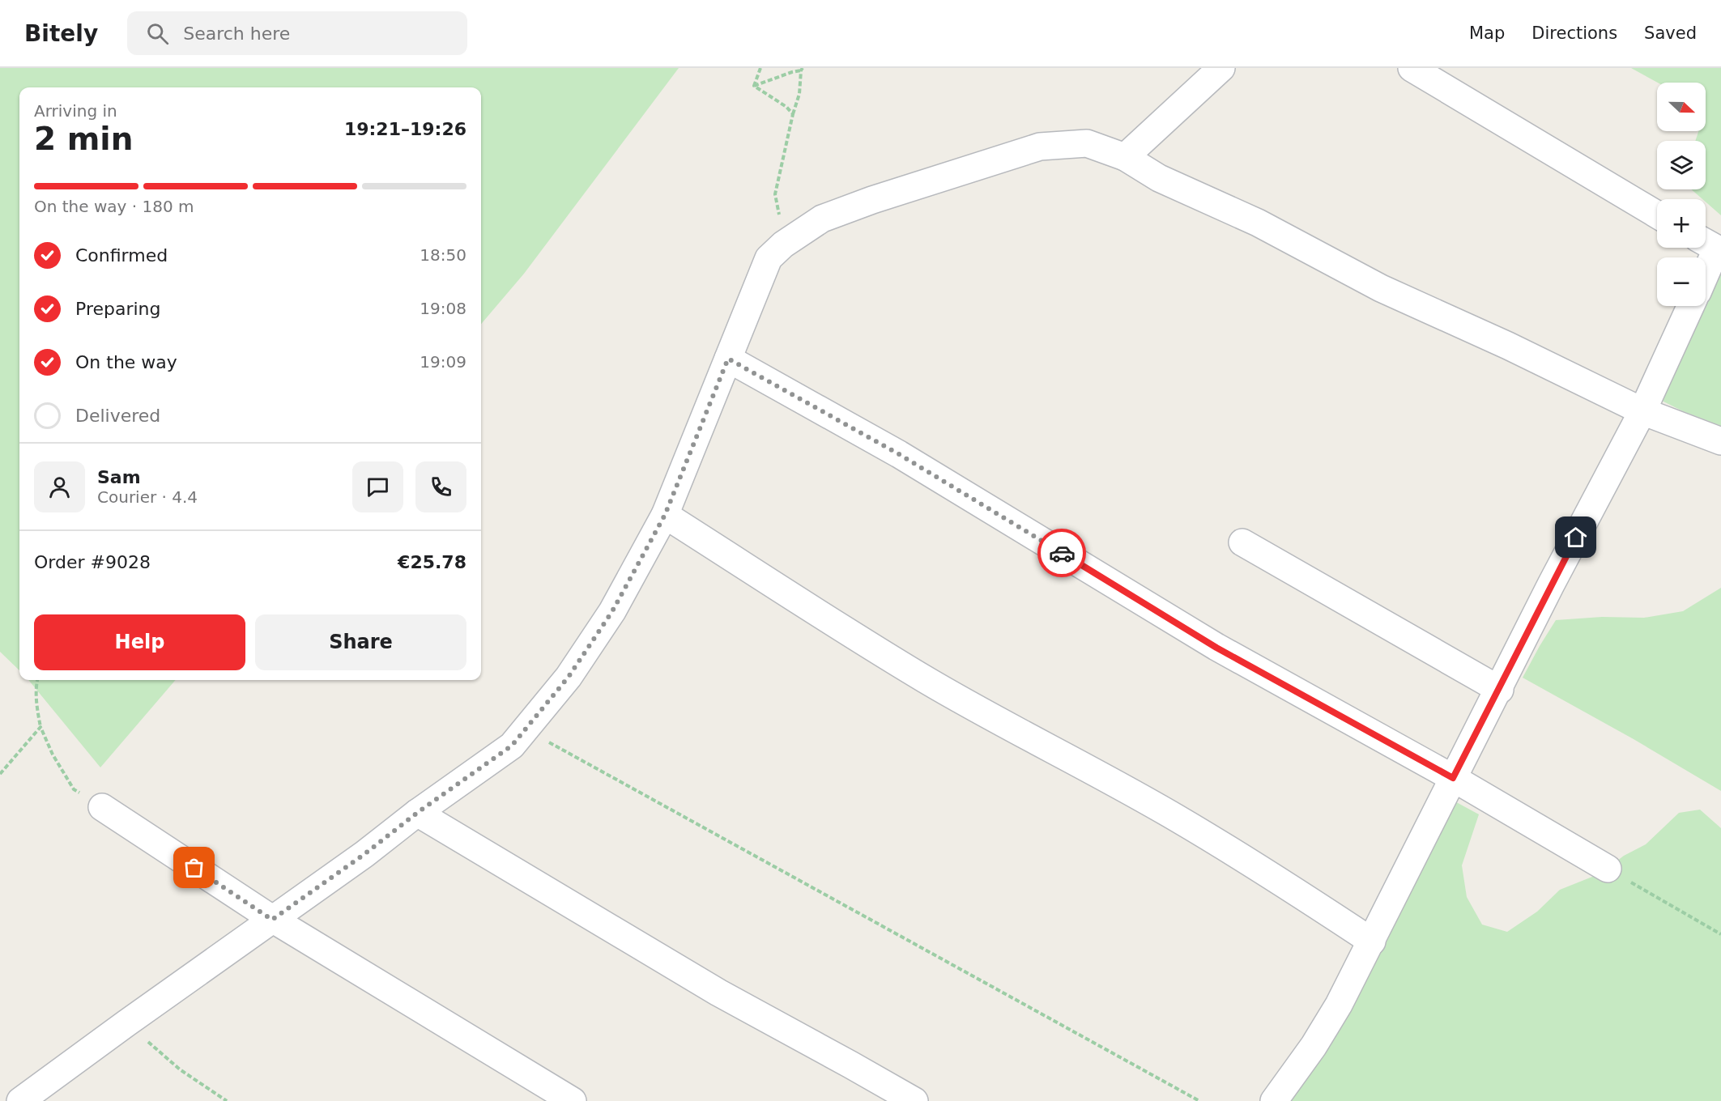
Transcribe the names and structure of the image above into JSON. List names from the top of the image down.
{
  "north": "right",
  "page": {
    "header": "Bitely",
    "search": "Search here",
    "nav": ["Map", "Directions", "Saved"],
    "map_buttons": ["+", "−"],
    "heading": ["2 min", "Arriving in", "19:21–19:26"],
    "panel": [
      "Sam",
      "Courier · 4.4",
      "Order #9028",
      "€25.78"
    ],
    "bar": "On the way · 180 m",
    "list": [
      ["Confirmed", "18:50"],
      ["Preparing", "19:08"],
      ["On the way", "19:09"],
      "Delivered"
    ],
    "buttons": ["Help", "Share"]
  }
}
